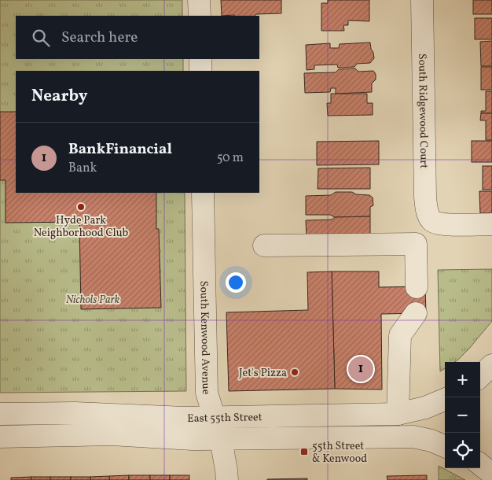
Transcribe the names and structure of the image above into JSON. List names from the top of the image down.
{
  "streets": {
    "street": ["South Ridgewood Court", "South Kenwood Avenue", "East 55th Street"]
  },
  "crossings": [
    ["South Kenwood Avenue", "East 55th Street"]
  ],
  "parks": ["Nichols Park"],
  "places": {
    "other": ["Hyde Park Neighborhood Club", "Jet's Pizza"],
    "transit": ["55th Street & Kenwood"]
  },
  "page": {
    "search": "Search here",
    "heading": "Nearby",
    "list": [
      {
        "mark": "1",
        "name": "BankFinancial",
        "note": "Bank",
        "value": "50 m"
      }
    ],
    "pins": "1",
    "map_buttons": ["+", "−"]
  }
}
